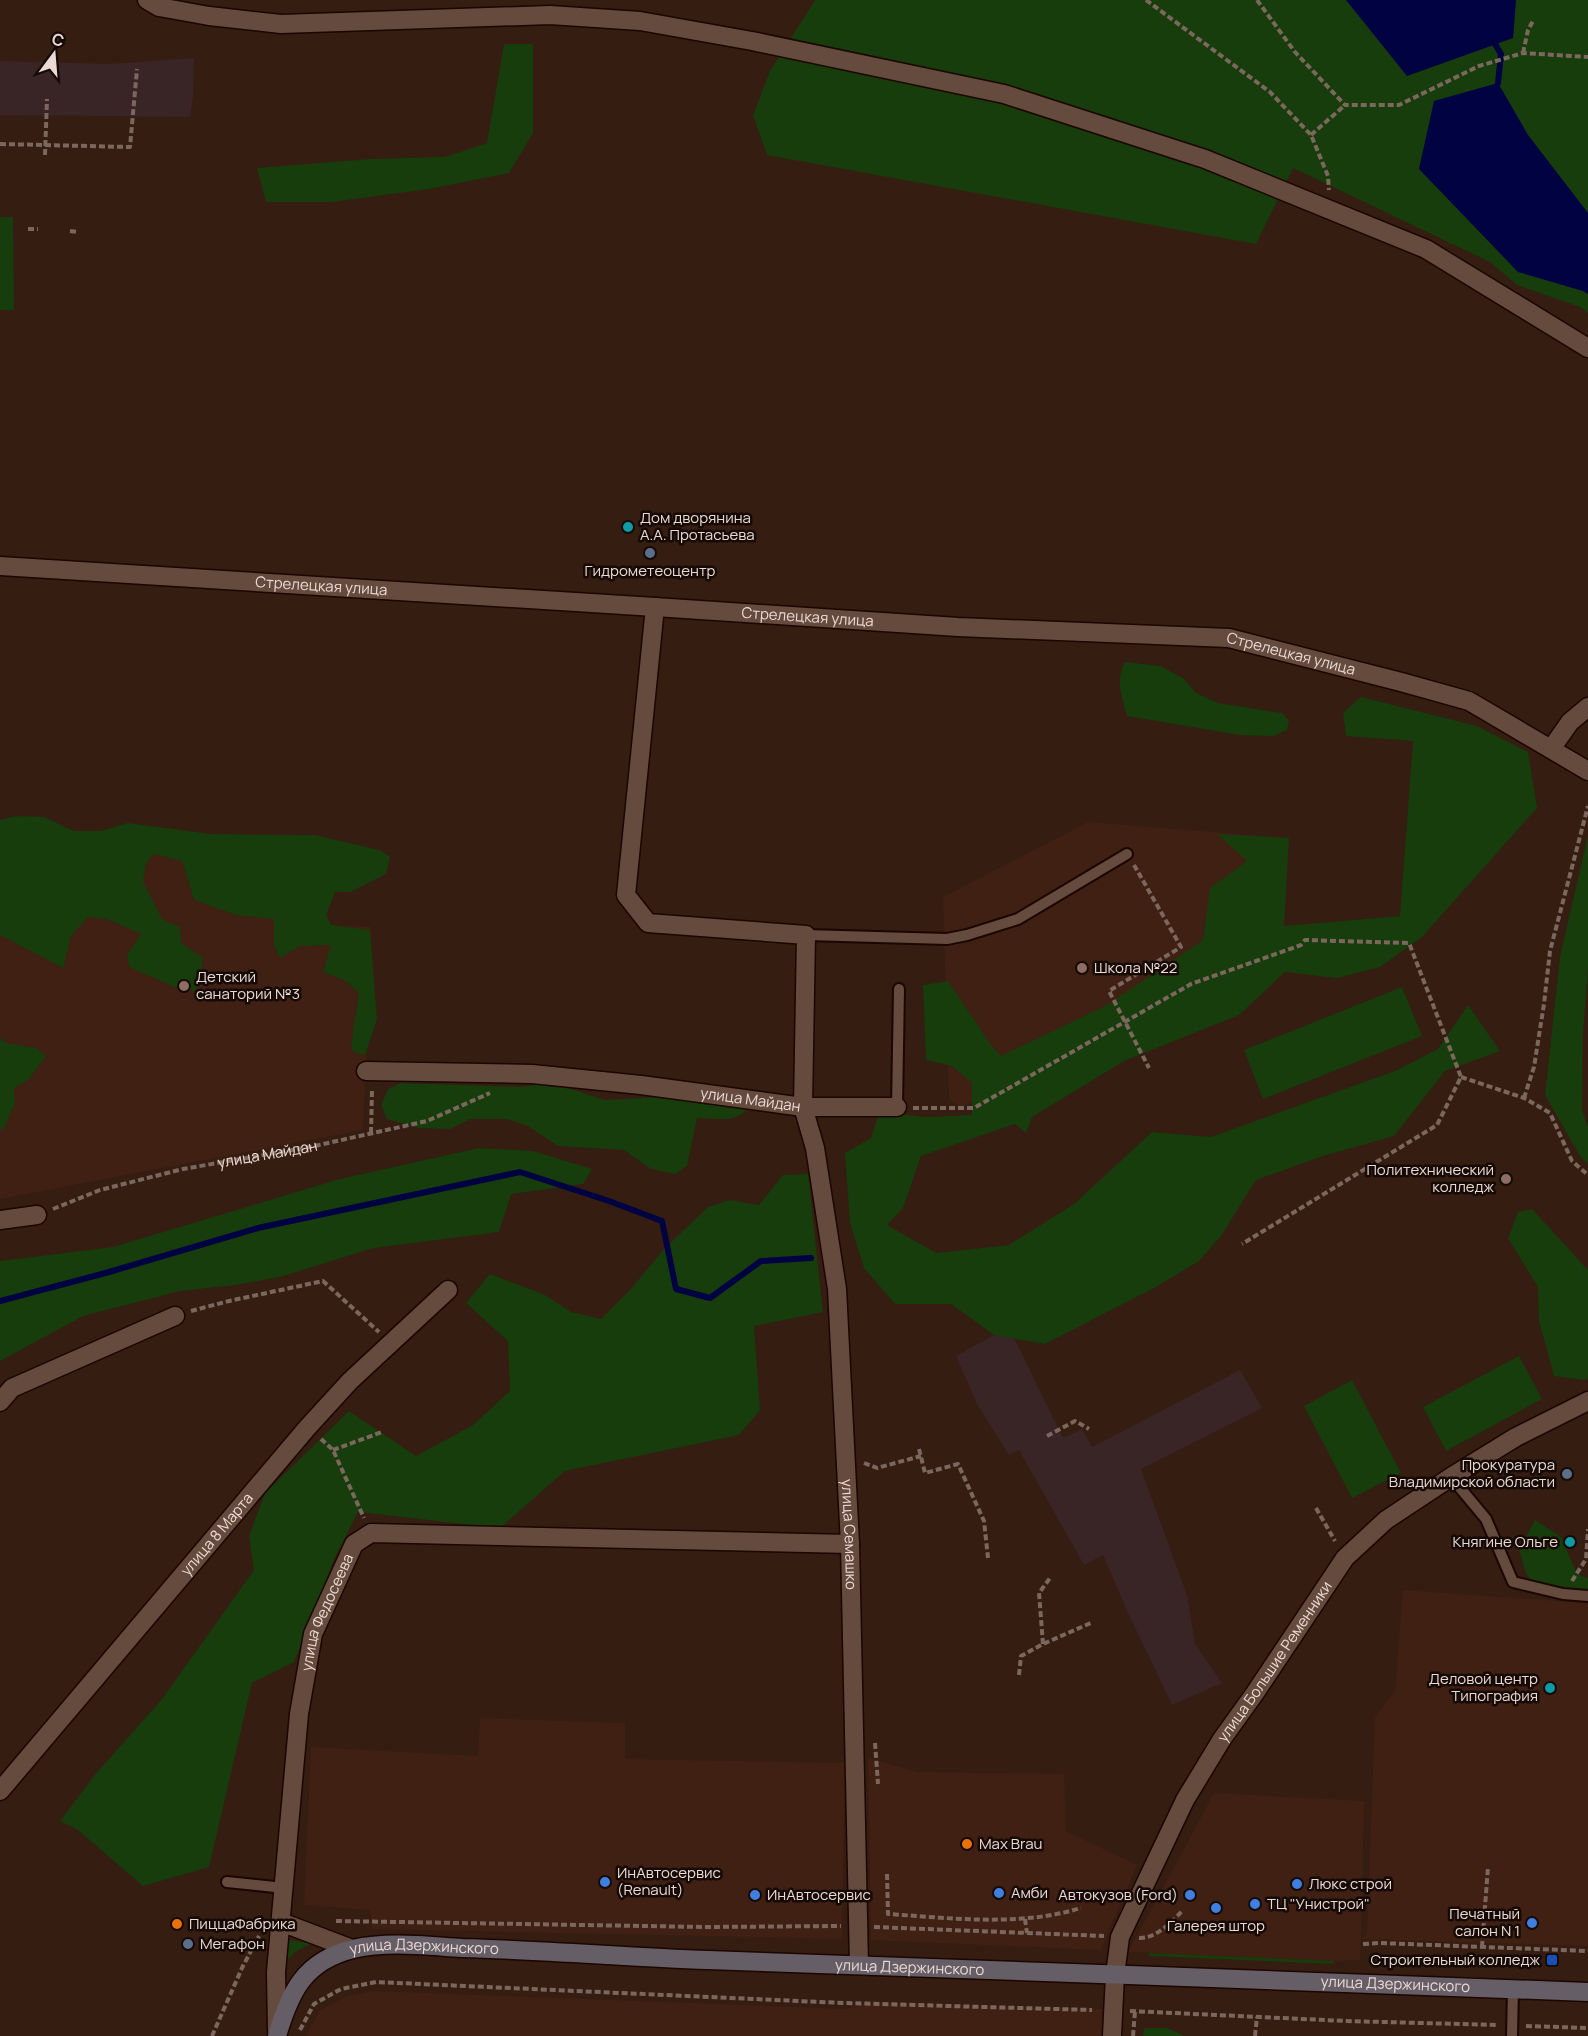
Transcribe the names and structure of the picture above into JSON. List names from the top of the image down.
{
  "streets": {
    "main road": ["улица Дзержинского"],
    "street": [
      "Стрелецкая улица",
      "улица Майдан",
      "улица 8 Марта",
      "улица Семашко",
      "улица Федосеева",
      "улица Большие Ременники"
    ]
  },
  "crossings": [
    ["улица Майдан", "улица Семашко"],
    ["улица Семашко", "улица Федосеева"],
    ["улица Семашко", "улица Дзержинского"],
    ["улица Федосеева", "улица Дзержинского"],
    ["улица Большие Ременники", "улица Дзержинского"]
  ],
  "places": {
    "other": [
      "Дом дворянина А.А. Протасьева",
      "Гидрометеоцентр",
      "Школа №22",
      "Детский санаторий №3",
      "Политехнический колледж",
      "Прокуратура Владимирской области",
      "Княгине Ольге",
      "Деловой центр Типография",
      "Max Brau",
      "ИнАвтосервис (Renault)",
      "Люкс строй",
      "Амби",
      "ИнАвтосервис",
      "Автокузов (Ford)",
      "ТЦ \"Унистрой\"",
      "Галерея штор",
      "Печатный салон N 1",
      "ПиццаФабрика",
      "Мегафон"
    ],
    "transit": ["Строительный колледж"]
  },
  "north": "top"
}
